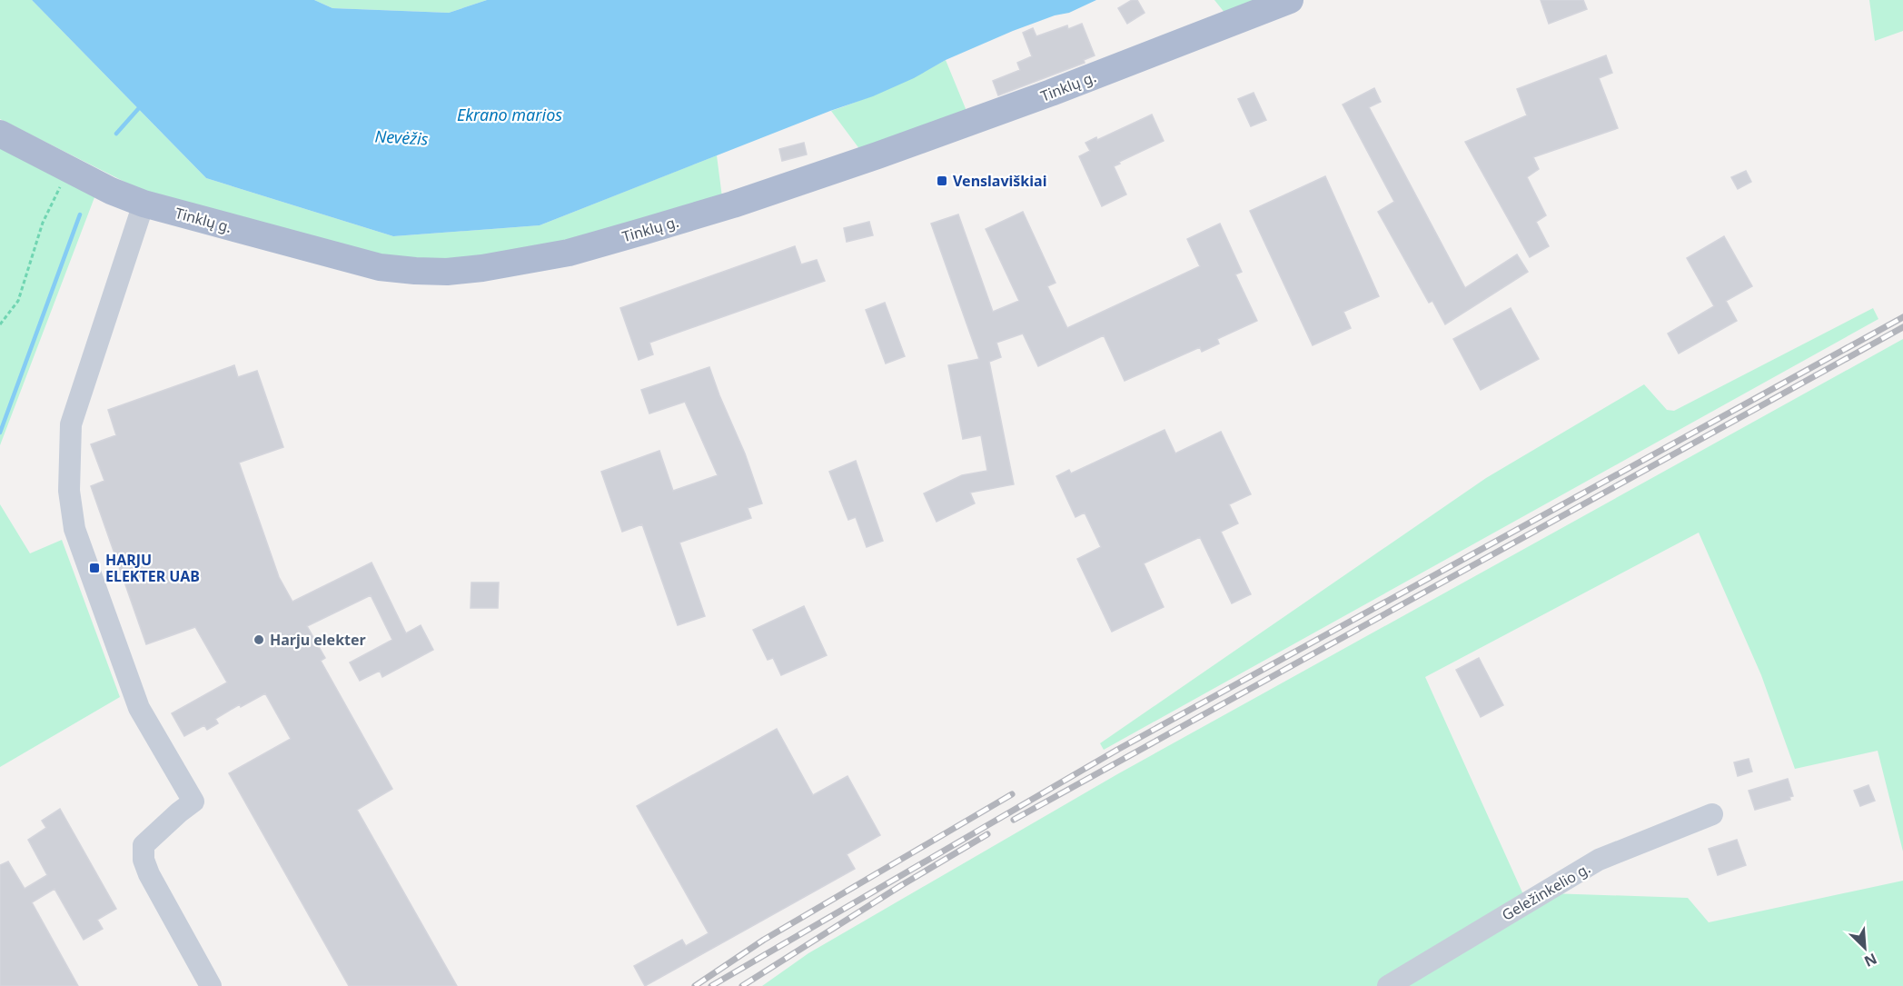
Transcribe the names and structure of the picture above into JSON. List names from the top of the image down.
{
  "streets": {
    "main road": ["Tinklų g."],
    "street": ["Geležinkelio g."]
  },
  "water": ["Ekrano marios", "Nevėžis"],
  "places": {
    "transit": ["Venslaviškiai", "HARJU ELEKTER UAB"],
    "other": ["Harju elekter"]
  },
  "north": "bottom right"
}
